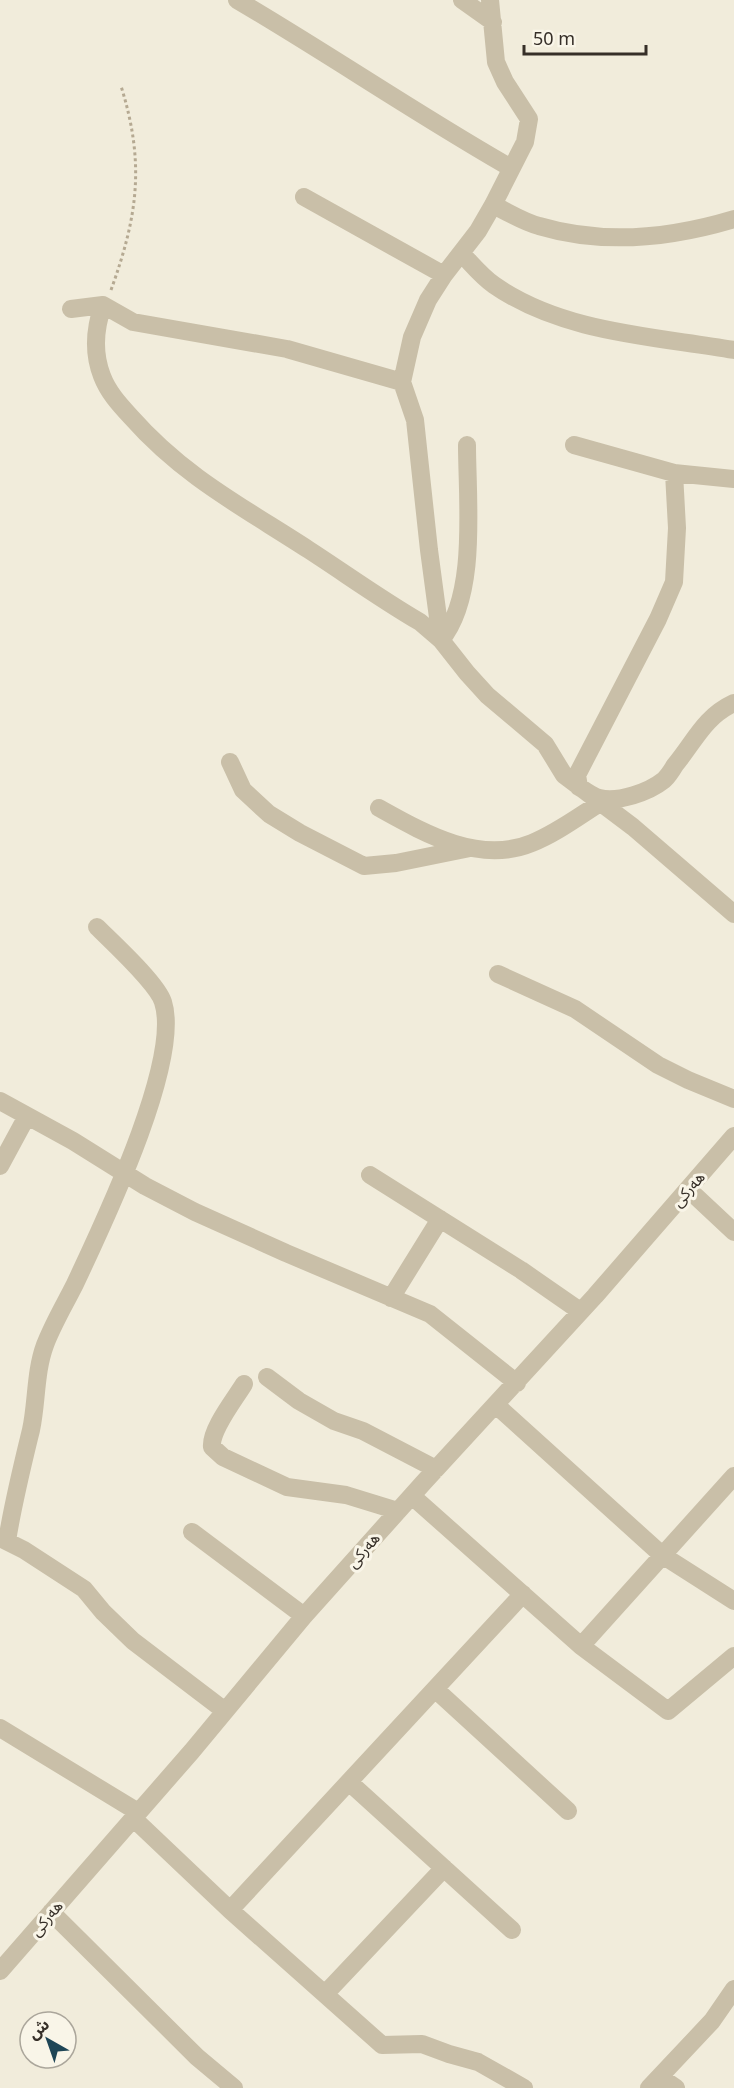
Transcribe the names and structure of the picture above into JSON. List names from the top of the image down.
{
  "streets": {
    "street": ["هەرکی"]
  },
  "scale_bar": "50 m",
  "north": "top left"
}
